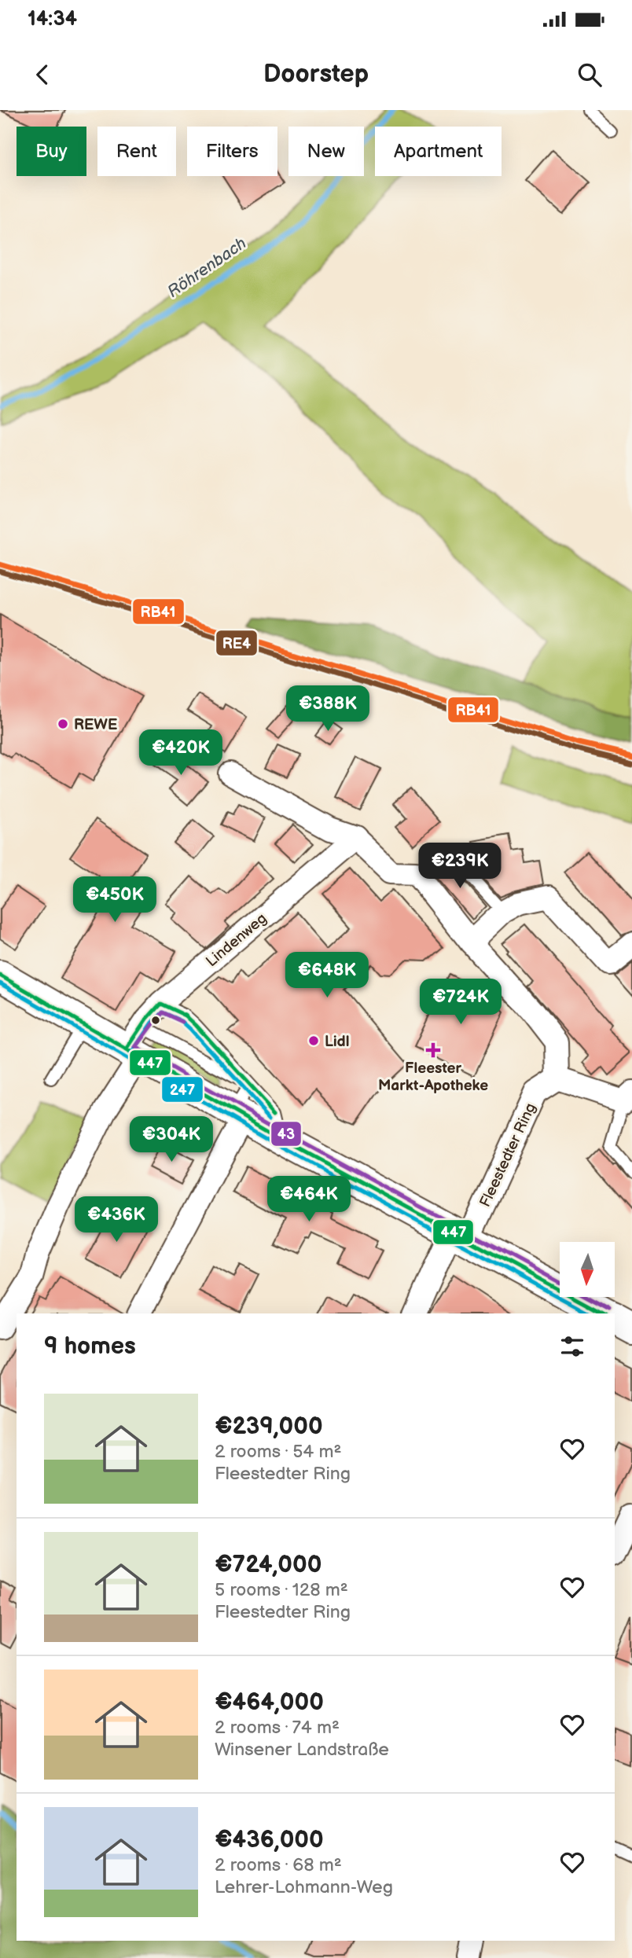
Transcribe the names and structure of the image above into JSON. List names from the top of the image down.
{
  "streets": {
    "street": ["Lindenweg", "Fleestedter Ring"]
  },
  "water": ["Röhrenbach"],
  "places": {
    "other": ["REWE", "Lidl"],
    "health": ["Fleester Markt-Apotheke"]
  },
  "lines": [
    "transit line RB41",
    "transit line RE4",
    "transit line 447",
    "transit line 247",
    "transit line 43"
  ],
  "north": "bottom",
  "page": {
    "status": "14:34",
    "header": "Doorstep",
    "chip": [
      "Buy",
      "Rent",
      "Filters",
      "New",
      "Apartment"
    ],
    "price": [
      "€388K",
      "€420K",
      "€239K",
      "€450K",
      "€648K",
      "€724K",
      "€304K",
      "€464K",
      "€436K"
    ],
    "heading": "9 homes",
    "list": [
      {
        "name": "€239,000",
        "note": "2 rooms · 54 m² · Fleestedter Ring"
      },
      {
        "name": "€724,000",
        "note": "5 rooms · 128 m² · Fleestedter Ring"
      },
      {
        "name": "€464,000",
        "note": "2 rooms · 74 m² · Winsener Landstraße"
      },
      {
        "name": "€436,000",
        "note": "2 rooms · 68 m² · Lehrer-Lohmann-Weg"
      }
    ]
  }
}
